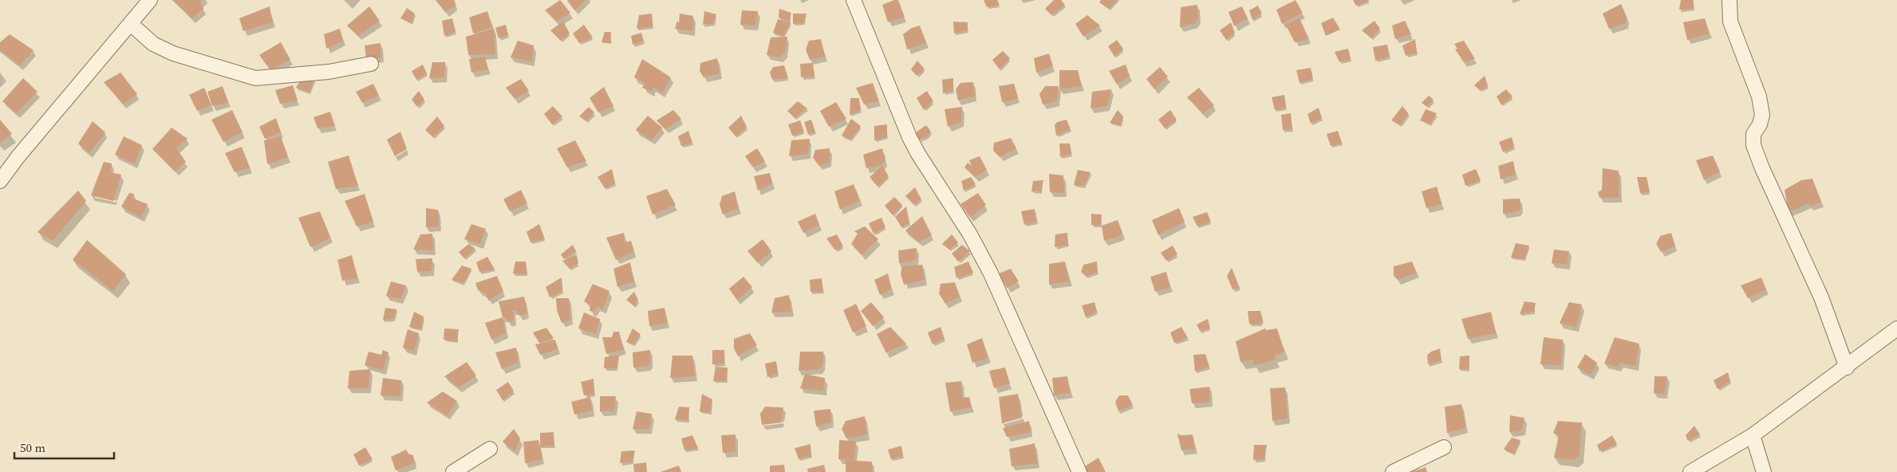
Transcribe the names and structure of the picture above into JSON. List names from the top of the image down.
{
  "scale_bar": "50 m"
}
